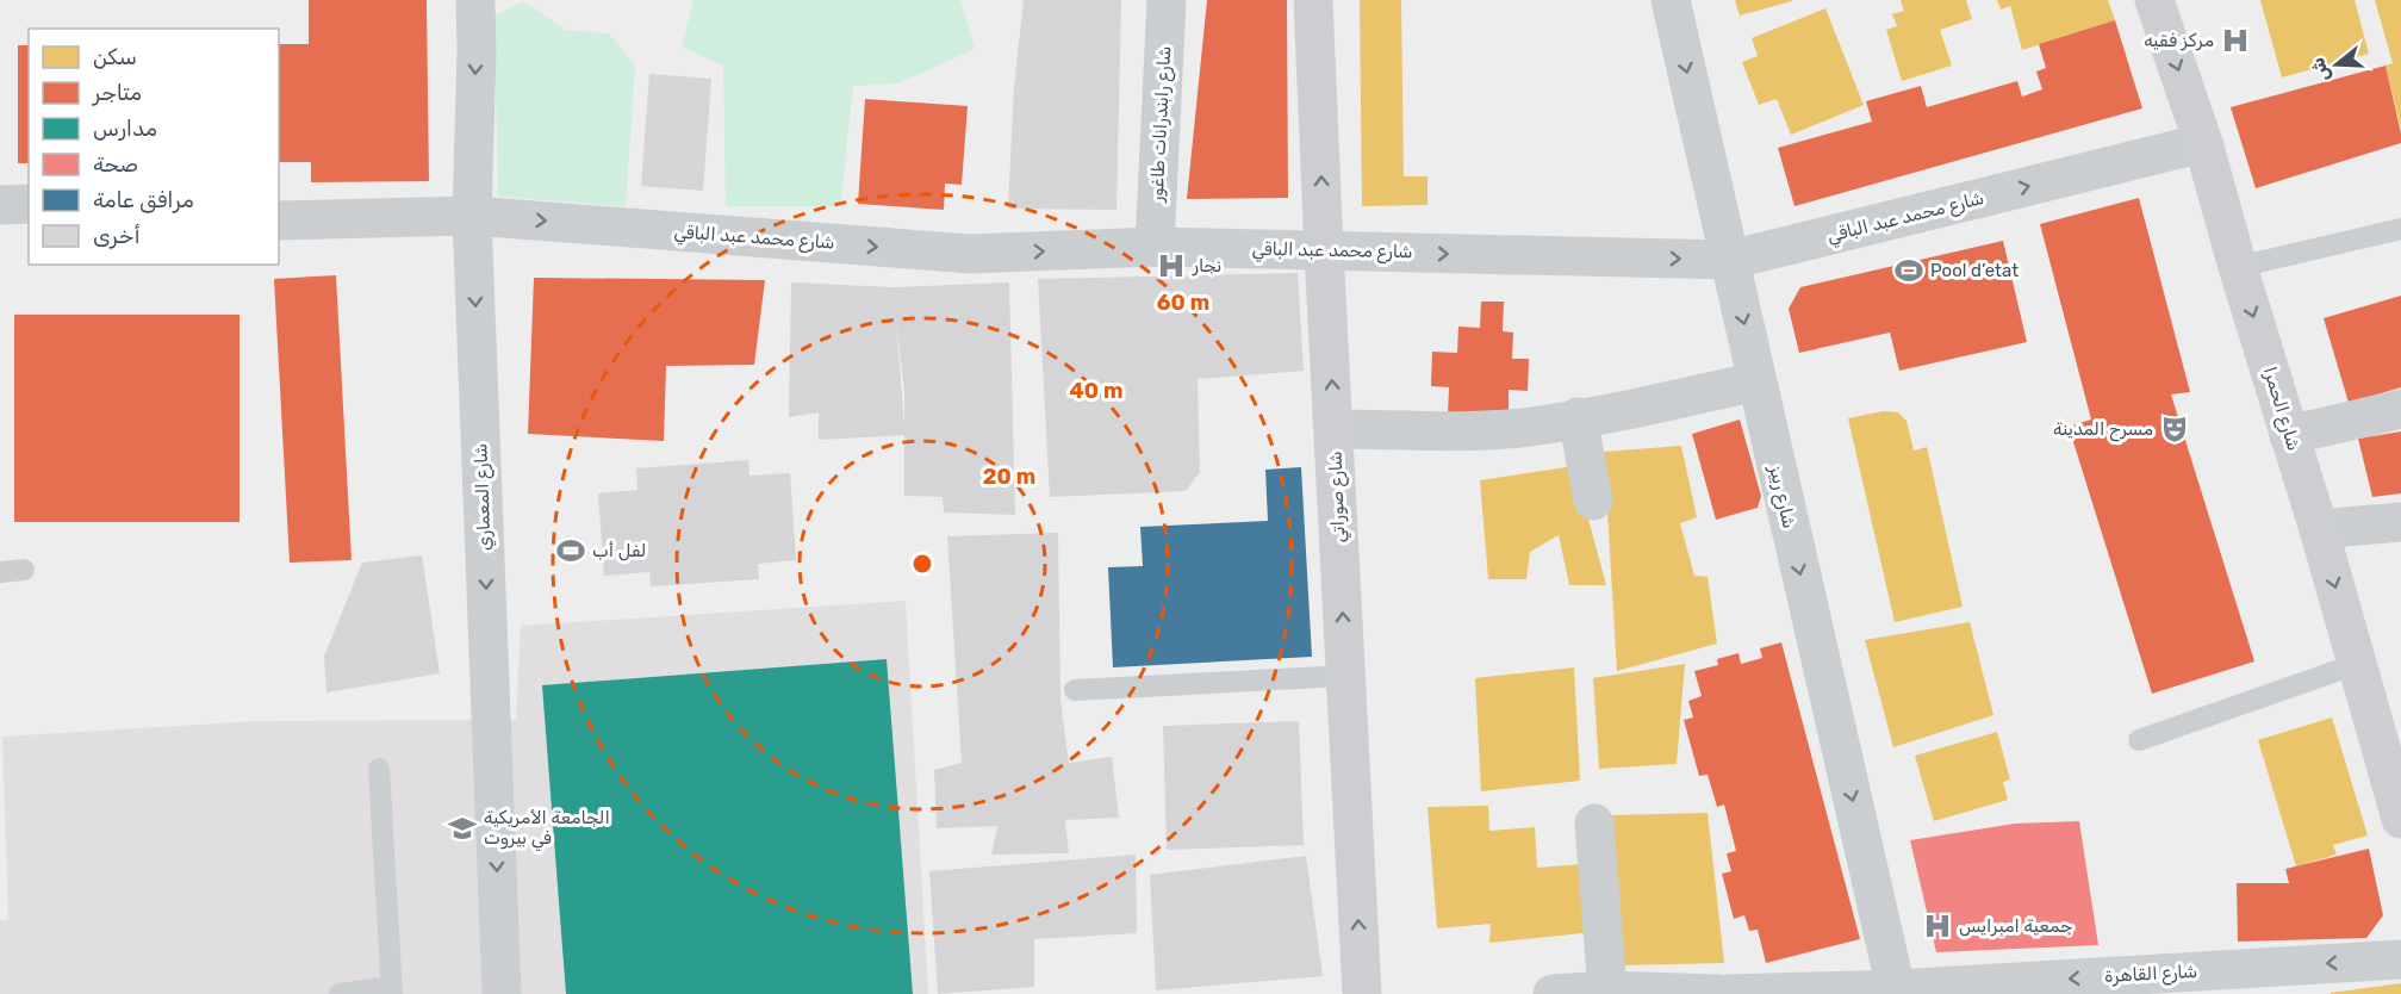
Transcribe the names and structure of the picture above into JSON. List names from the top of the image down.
{
  "streets": {
    "street": [
      "شارع رابندرانات طاغور",
      "شارع محمد عبد الباقي",
      "شارع الحمرا",
      "شارع المعماري",
      "شارع صوراتي",
      "شارع ربيز",
      "شارع القاهرة"
    ]
  },
  "crossings": [
    ["شارع رابندرانات طاغور", "شارع محمد عبد الباقي"],
    ["شارع محمد عبد الباقي", "شارع الحمرا"],
    ["شارع محمد عبد الباقي", "شارع المعماري"],
    ["شارع محمد عبد الباقي", "شارع صوراتي"],
    ["شارع محمد عبد الباقي", "شارع ربيز"],
    ["شارع ربيز", "شارع القاهرة"]
  ],
  "one_way": [
    "شارع محمد عبد الباقي",
    "شارع الحمرا",
    "شارع المعماري",
    "شارع صوراتي",
    "شارع ربيز",
    "شارع القاهرة"
  ],
  "places": {
    "hospital": ["مركز فقيه", "نجار", "جمعية امبرايس"],
    "sports": ["Pool d’etat", "لفل أب"],
    "theatre": ["مسرح المدينة"],
    "school or university": ["الجامعة الأمريكية في بيروت"]
  },
  "legend": [
    "سكن",
    "متاجر",
    "مدارس",
    "صحة",
    "مرافق عامة",
    "أخرى"
  ],
  "north": "left",
  "rings": ["60 m", "40 m", "20 m"]
}
